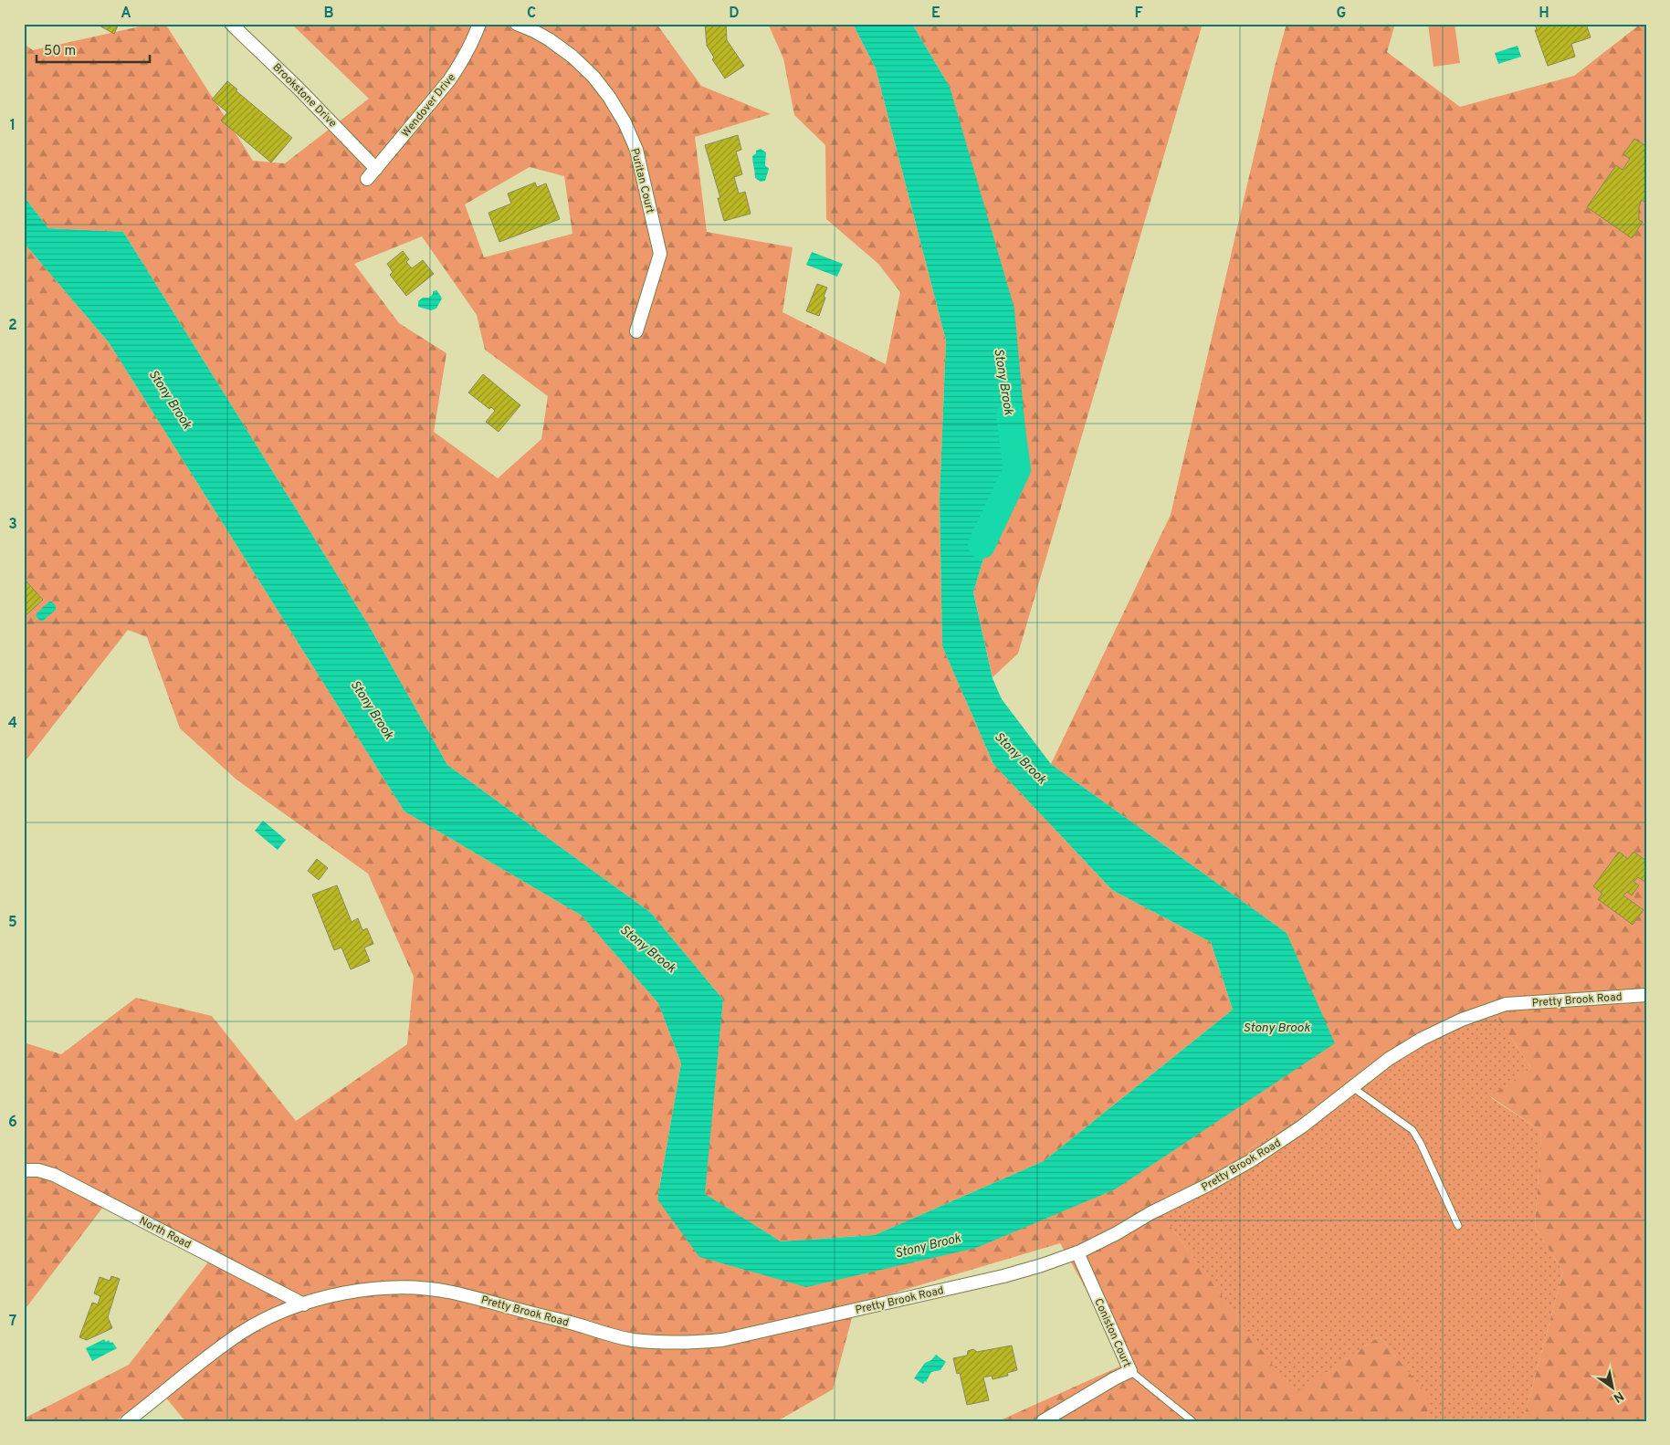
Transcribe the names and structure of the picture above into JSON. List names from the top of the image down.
{
  "streets": {
    "street": [
      "Brookstone Drive",
      "Wendover Drive",
      "Puritan Court",
      "Pretty Brook Road",
      "North Road",
      "Coniston Court"
    ]
  },
  "crossings": [
    ["Brookstone Drive", "Wendover Drive"],
    ["Pretty Brook Road", "North Road"],
    ["Pretty Brook Road", "Coniston Court"]
  ],
  "water": ["Stony Brook"],
  "scale_bar": "50 m",
  "north": "bottom right",
  "grid": {
    "columns": [
      "A",
      "B",
      "C",
      "D",
      "E",
      "F",
      "G",
      "H"
    ],
    "rows": [
      "1",
      "2",
      "3",
      "4",
      "5",
      "6",
      "7"
    ]
  }
}
